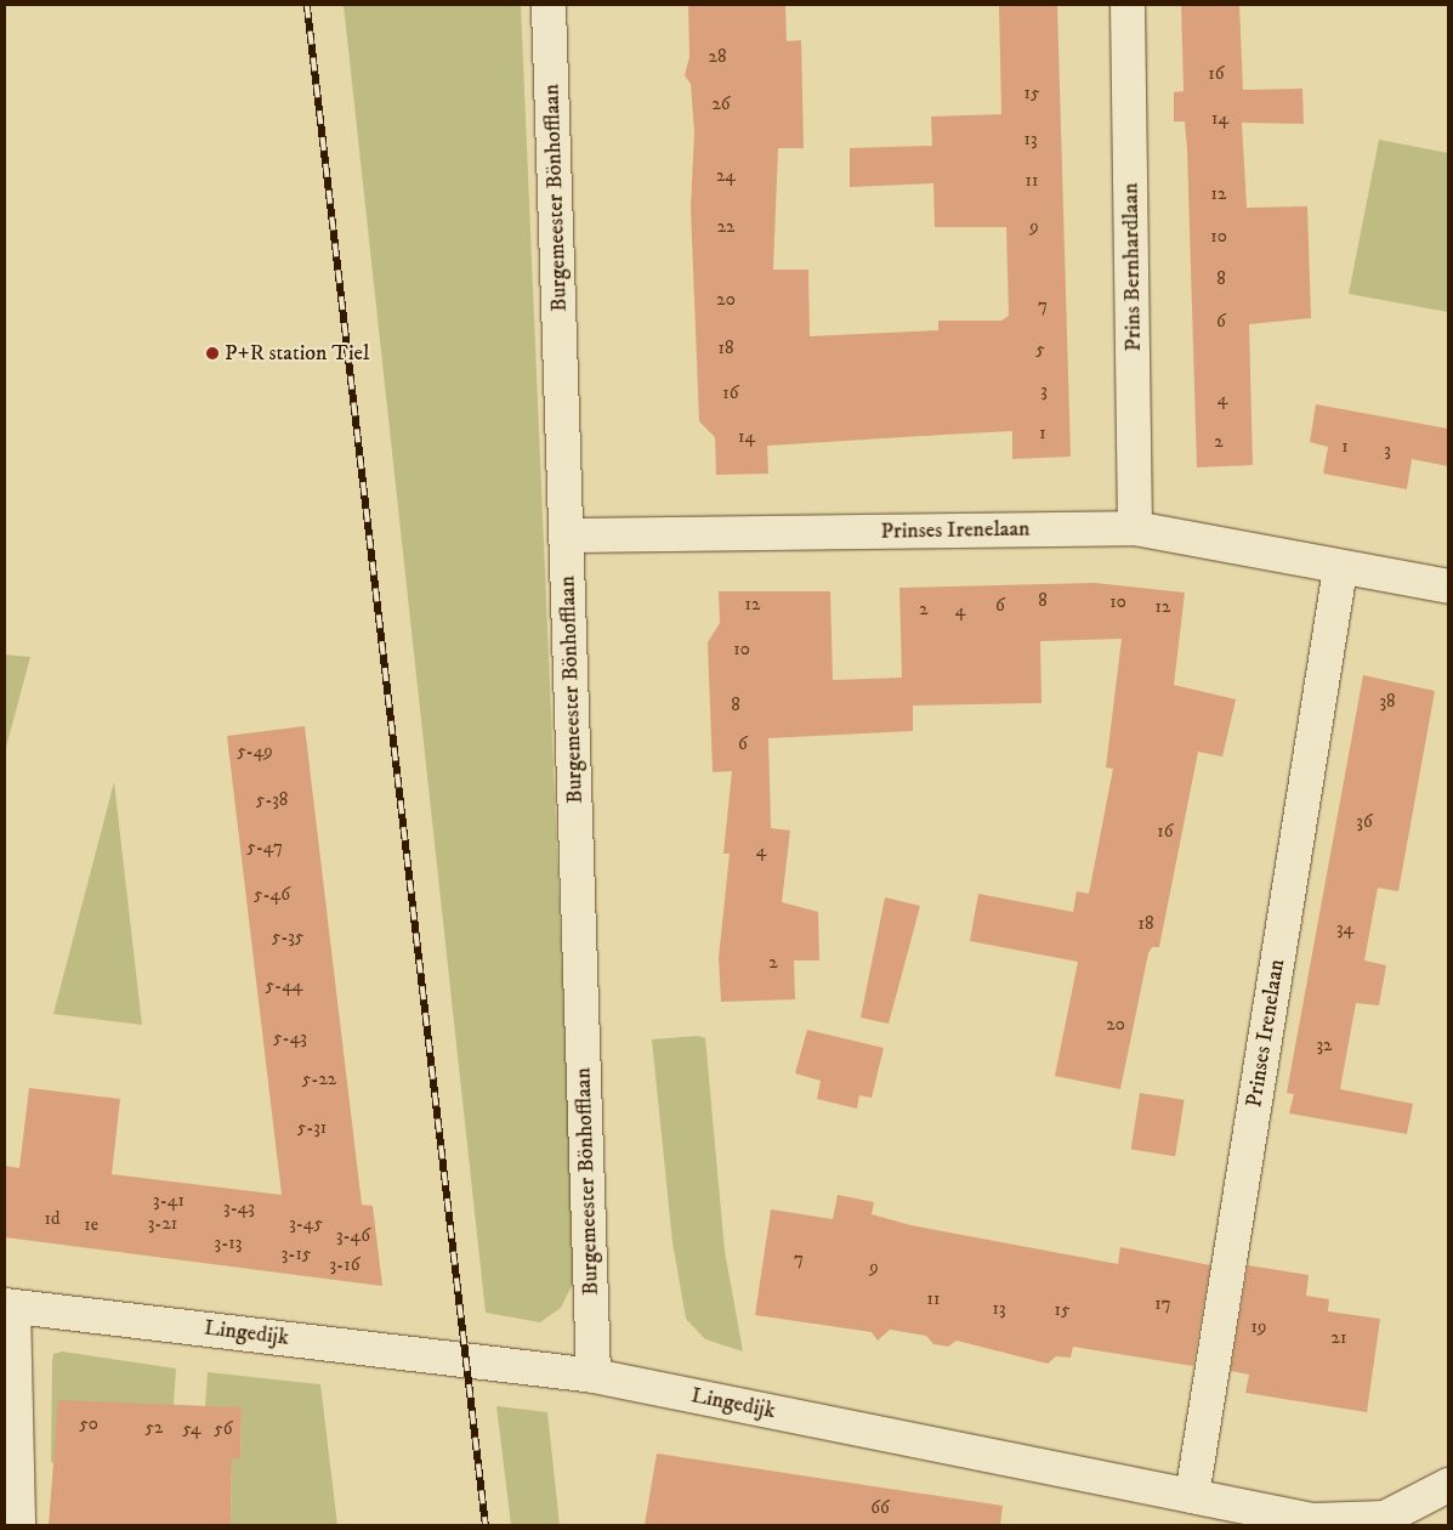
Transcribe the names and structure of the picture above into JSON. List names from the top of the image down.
{
  "streets": {
    "street": [
      "Burgemeester Bönhofflaan",
      "Prins Bernhardlaan",
      "Prinses Irenelaan",
      "Lingedijk"
    ]
  },
  "crossings": [
    ["Burgemeester Bönhofflaan", "Prinses Irenelaan"],
    ["Burgemeester Bönhofflaan", "Lingedijk"],
    ["Prins Bernhardlaan", "Prinses Irenelaan"],
    ["Prinses Irenelaan", "Lingedijk"]
  ],
  "places": ["P+R station Tiel"],
  "house_numbers": [
    "28",
    "16",
    "15",
    "26",
    "14",
    "13",
    "24",
    "11",
    "12",
    "22",
    "9",
    "10",
    "8",
    "20",
    "7",
    "6",
    "18",
    "5",
    "3",
    "16",
    "4",
    "1",
    "14",
    "2",
    "1",
    "3",
    "8",
    "10",
    "12",
    "6",
    "12",
    "2",
    "4",
    "10",
    "38",
    "8",
    "6",
    "5-49",
    "5-38",
    "36",
    "16",
    "5-47",
    "4",
    "5-46",
    "18",
    "34",
    "5-35",
    "2",
    "5-44",
    "20",
    "5-43",
    "32",
    "5-22",
    "5-31",
    "3-41",
    "3-43",
    "1d",
    "3-21",
    "3-45",
    "1e",
    "3-46",
    "3-13",
    "3-15",
    "7",
    "3-16",
    "9",
    "11",
    "17",
    "13",
    "15",
    "19",
    "21",
    "50",
    "52",
    "54",
    "56",
    "66"
  ]
}
